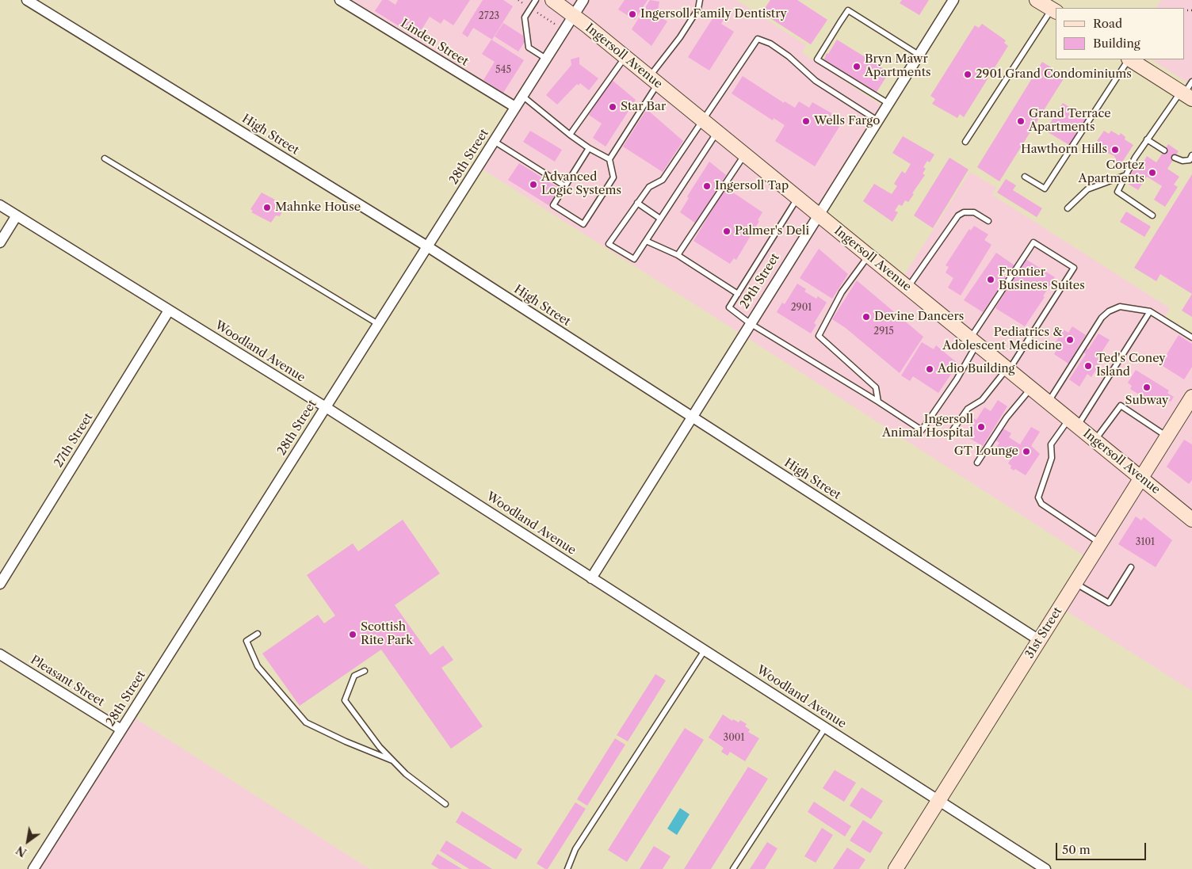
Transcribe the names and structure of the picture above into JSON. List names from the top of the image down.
{
  "streets": {
    "main road": ["Ingersoll Avenue", "31st Street"],
    "street": [
      "Linden Street",
      "High Street",
      "28th Street",
      "29th Street",
      "Woodland Avenue",
      "27th Street",
      "Pleasant Street"
    ]
  },
  "crossings": [
    ["Linden Street", "28th Street"],
    ["Ingersoll Avenue", "28th Street"],
    ["Ingersoll Avenue", "29th Street"],
    ["Ingersoll Avenue", "31st Street"],
    ["High Street", "28th Street"],
    ["High Street", "29th Street"],
    ["High Street", "31st Street"],
    ["28th Street", "Woodland Avenue"],
    ["28th Street", "Pleasant Street"],
    ["29th Street", "Woodland Avenue"],
    ["Woodland Avenue", "27th Street"],
    ["Woodland Avenue", "31st Street"]
  ],
  "places": [
    "Ingersoll Family Dentistry",
    "Bryn Mawr Apartments",
    "2901 Grand Condominiums",
    "Star Bar",
    "Wells Fargo",
    "Grand Terrace Apartments",
    "Hawthorn Hills",
    "Cortez Apartments",
    "Advanced Logic Systems",
    "Ingersoll Tap",
    "Mahnke House",
    "Palmer's Deli",
    "Frontier Business Suites",
    "Devine Dancers",
    "Pediatrics & Adolescent Medicine",
    "Ted's Coney Island",
    "Adio Building",
    "Subway",
    "Ingersoll Animal Hospital",
    "GT Lounge",
    "Scottish Rite Park"
  ],
  "house_numbers": [
    "2723",
    "545",
    "2901",
    "2915",
    "3101",
    "3001"
  ],
  "legend": ["Road", "Building"],
  "scale_bar": "50 m",
  "north": "bottom left"
}
